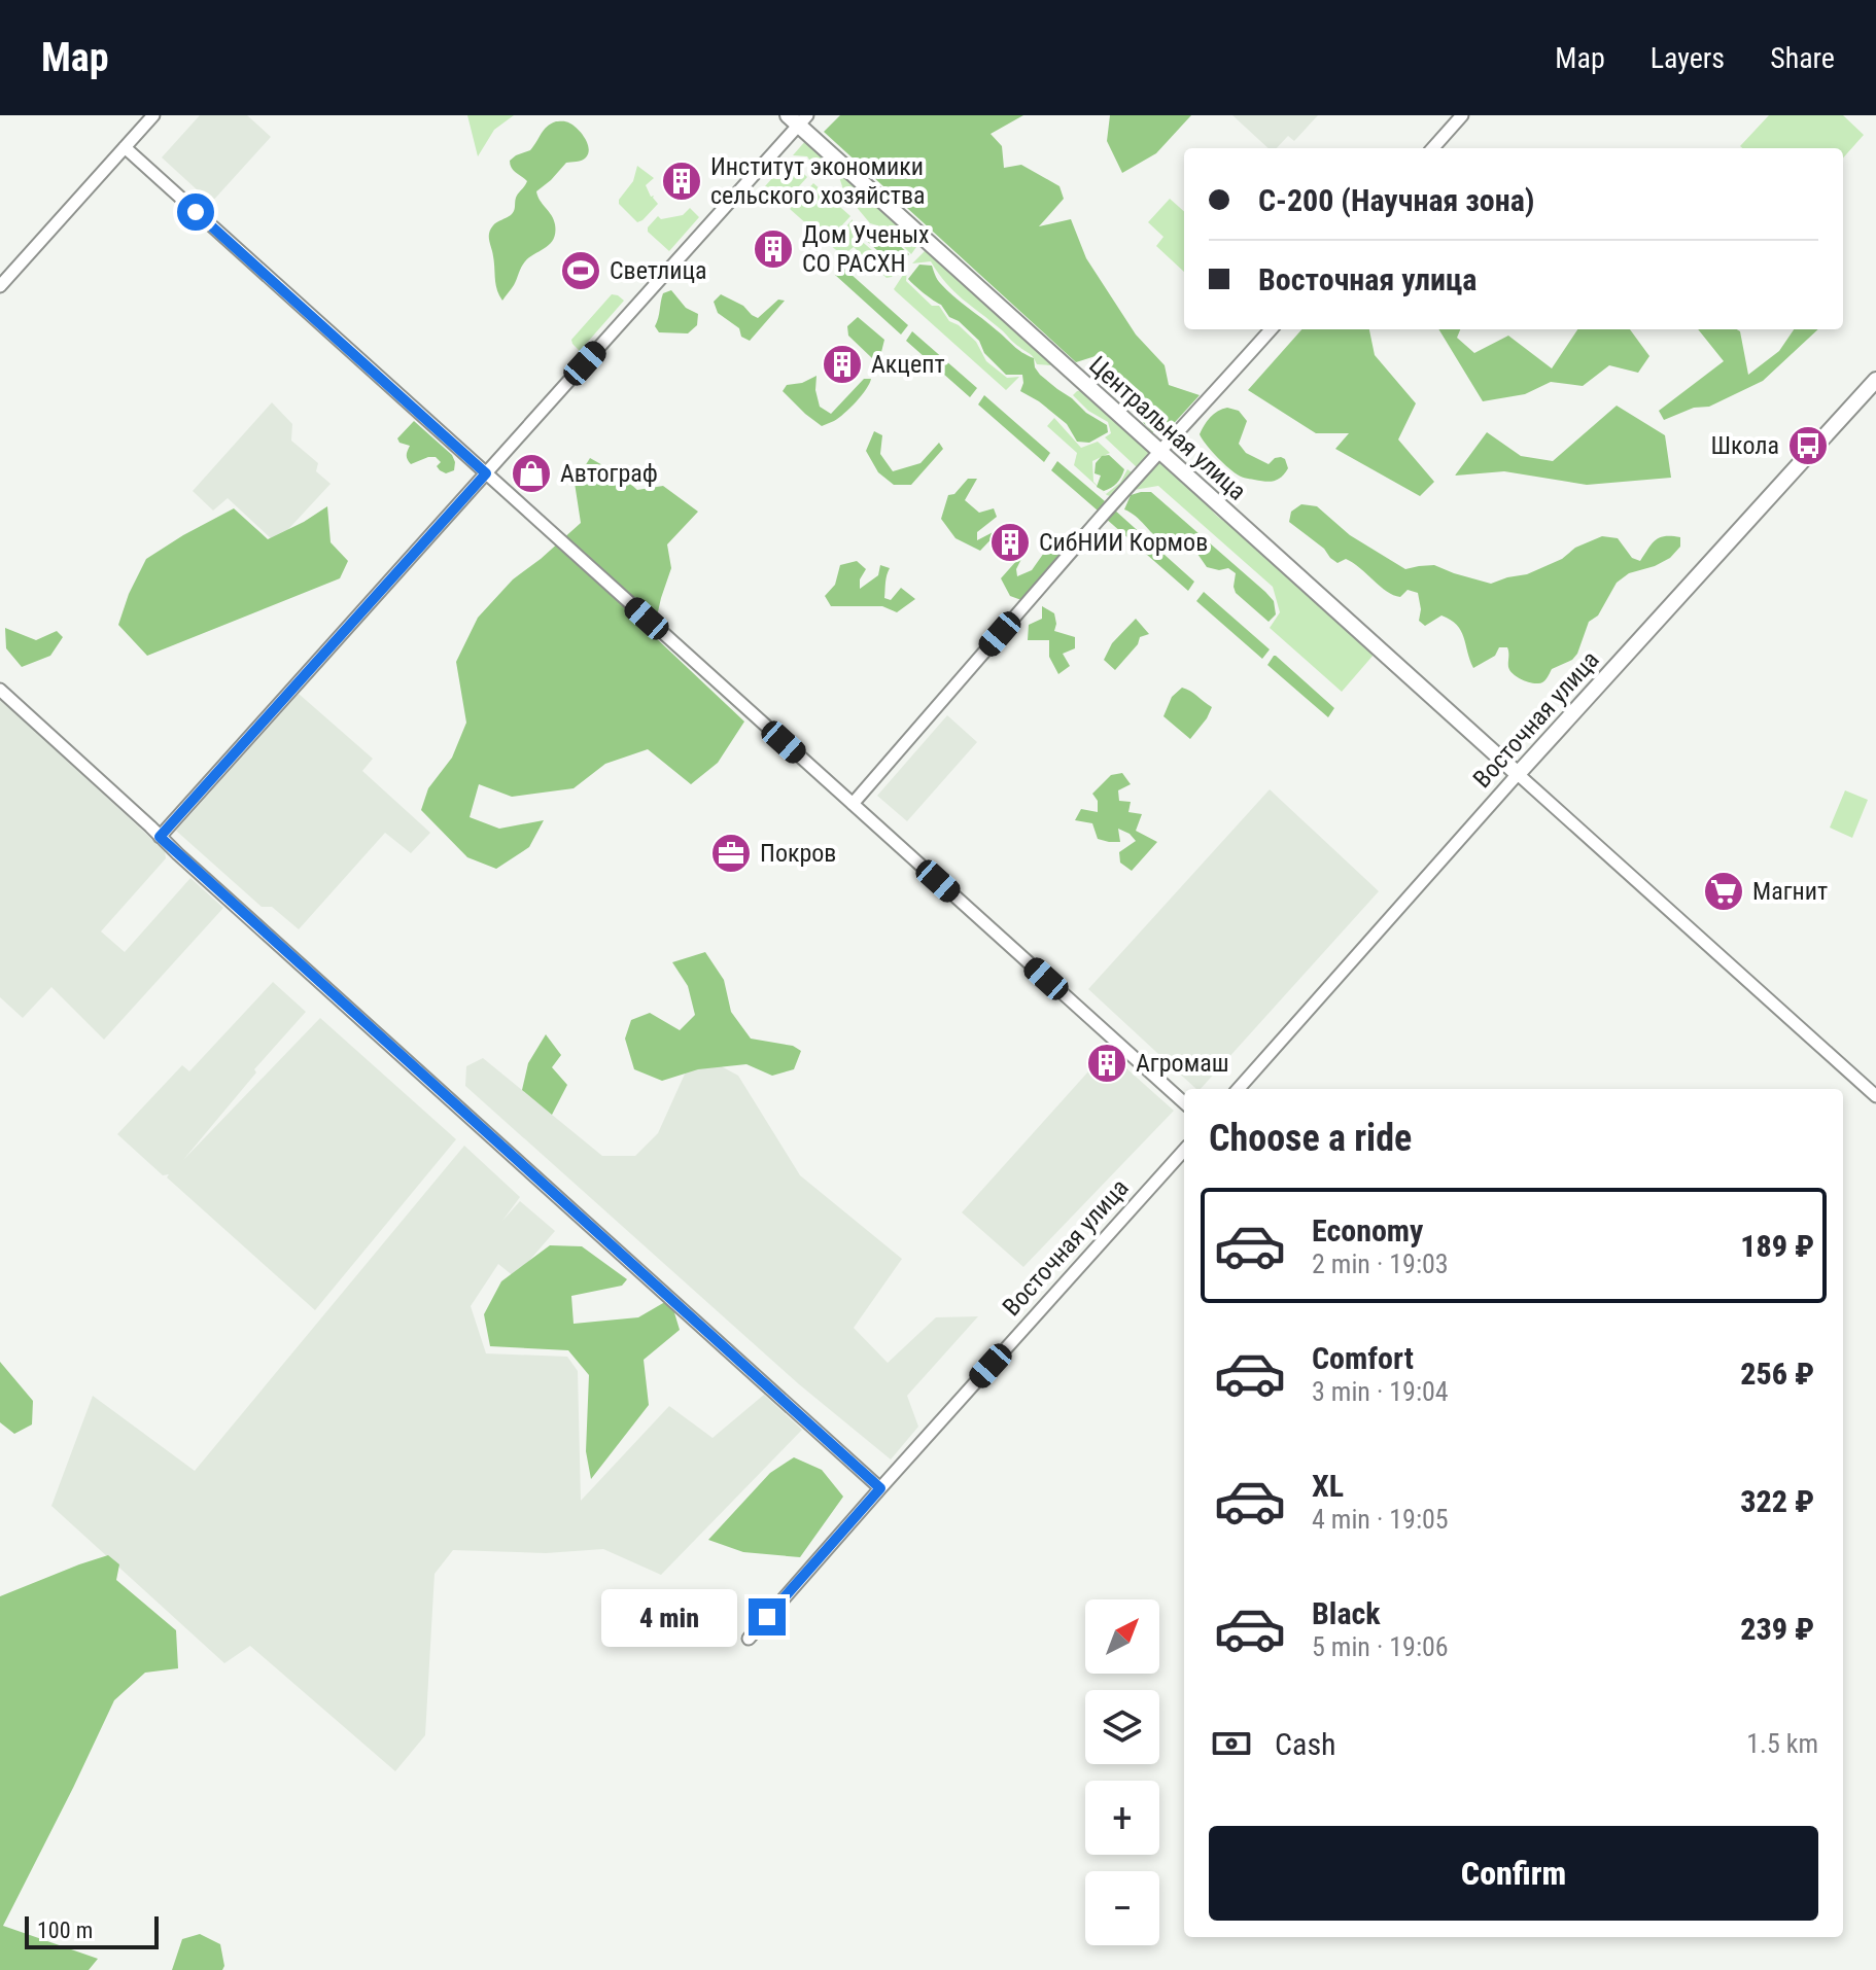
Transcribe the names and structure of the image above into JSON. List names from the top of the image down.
{
  "streets": {
    "main road": ["Центральная улица", "Восточная улица"]
  },
  "crossings": [
    ["Центральная улица", "Восточная улица"]
  ],
  "places": {
    "building": [
      "Институт экономики сельского хозяйства",
      "Дом Ученых СО РАСХН",
      "Акцепт",
      "СибНИИ Кормов",
      "Агромаш"
    ],
    "sports": ["Светлица"],
    "bus stop": ["Школа"],
    "shop": ["Автограф"],
    "office": ["Покров"],
    "supermarket": ["Магнит"]
  },
  "scale_bar": "100 m",
  "north": "top right",
  "page": {
    "header": "Map",
    "nav": ["Map", "Layers", "Share"],
    "banner": ["С-200 (Научная зона)", "Восточная улица"],
    "heading": "Choose a ride",
    "list": [
      {
        "name": "Economy",
        "note": "2 min · 19:03",
        "value": "189 ₽"
      },
      {
        "name": "Comfort",
        "note": "3 min · 19:04",
        "value": "256 ₽"
      },
      {
        "name": "XL",
        "note": "4 min · 19:05",
        "value": "322 ₽"
      },
      {
        "name": "Black",
        "note": "5 min · 19:06",
        "value": "239 ₽"
      }
    ],
    "bubble": "4 min",
    "map_buttons": ["+", "−"],
    "pay": ["Cash", "1.5 km"],
    "buttons": "Confirm",
    "scale": "100 m"
  }
}
